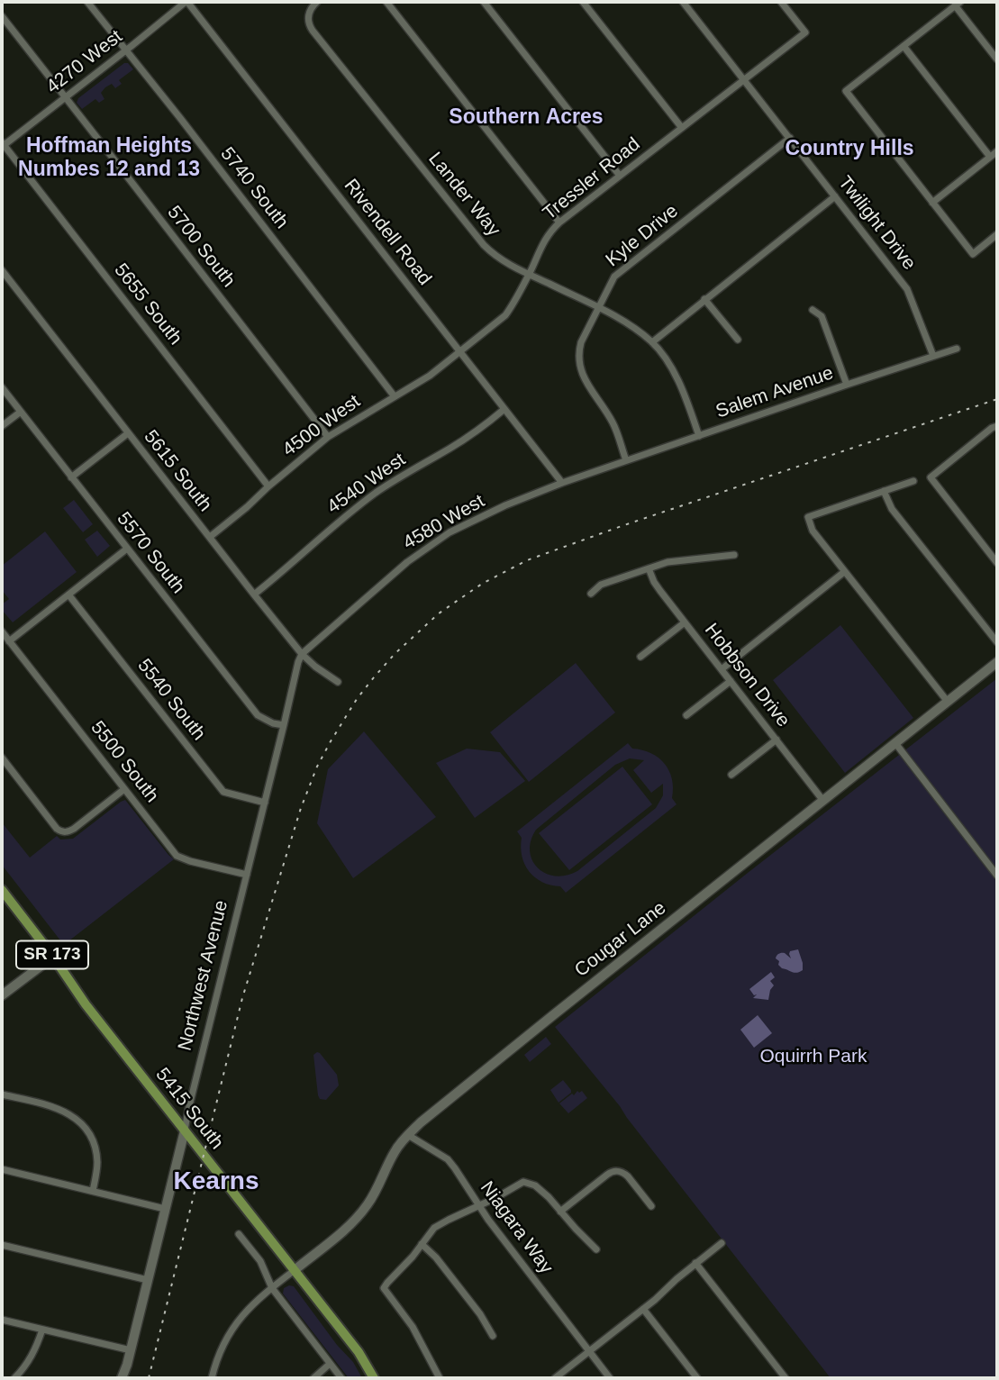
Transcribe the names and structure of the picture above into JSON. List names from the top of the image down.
{
  "streets": {
    "main road": [
      "Cougar Lane",
      "SR 173",
      "Northwest Avenue",
      "5415 South"
    ],
    "street": [
      "4270 West",
      "Tressler Road",
      "5740 South",
      "Lander Way",
      "Twilight Drive",
      "Rivendell Road",
      "Kyle Drive",
      "5700 South",
      "5655 South",
      "Salem Avenue",
      "4500 West",
      "5615 South",
      "4540 West",
      "4580 West",
      "5570 South",
      "Hobbson Drive",
      "5540 South",
      "5500 South",
      "Niagara Way"
    ]
  },
  "crossings": [
    ["4270 West", "5740 South"],
    ["4270 West", "Rivendell Road"],
    ["4270 West", "5700 South"],
    ["4270 West", "5655 South"],
    ["Tressler Road", "Lander Way"],
    ["Tressler Road", "Twilight Drive"],
    ["Tressler Road", "Rivendell Road"],
    ["Tressler Road", "4500 West"],
    ["5740 South", "4500 West"],
    ["Lander Way", "Kyle Drive"],
    ["Lander Way", "Salem Avenue"],
    ["Twilight Drive", "Kyle Drive"],
    ["Twilight Drive", "Salem Avenue"],
    ["Rivendell Road", "4500 West"],
    ["Rivendell Road", "4540 West"],
    ["Rivendell Road", "4580 West"],
    ["Kyle Drive", "Salem Avenue"],
    ["Kyle Drive", "4580 West"],
    ["5700 South", "4500 West"],
    ["5655 South", "4500 West"],
    ["Salem Avenue", "4580 West"],
    ["4500 West", "5615 South"],
    ["5615 South", "4540 West"],
    ["5615 South", "4580 West"],
    ["5615 South", "Northwest Avenue"],
    ["4580 West", "Northwest Avenue"],
    ["5570 South", "Northwest Avenue"],
    ["Hobbson Drive", "Cougar Lane"],
    ["5540 South", "Northwest Avenue"],
    ["5500 South", "Northwest Avenue"],
    ["Cougar Lane", "5415 South"],
    ["Cougar Lane", "Niagara Way"],
    ["Northwest Avenue", "5415 South"]
  ],
  "districts": [
    "Southern Acres",
    "Hoffman Heights Numbes 12 and 13",
    "Country Hills",
    "Kearns"
  ],
  "parks": ["Oquirrh Park"]
}
